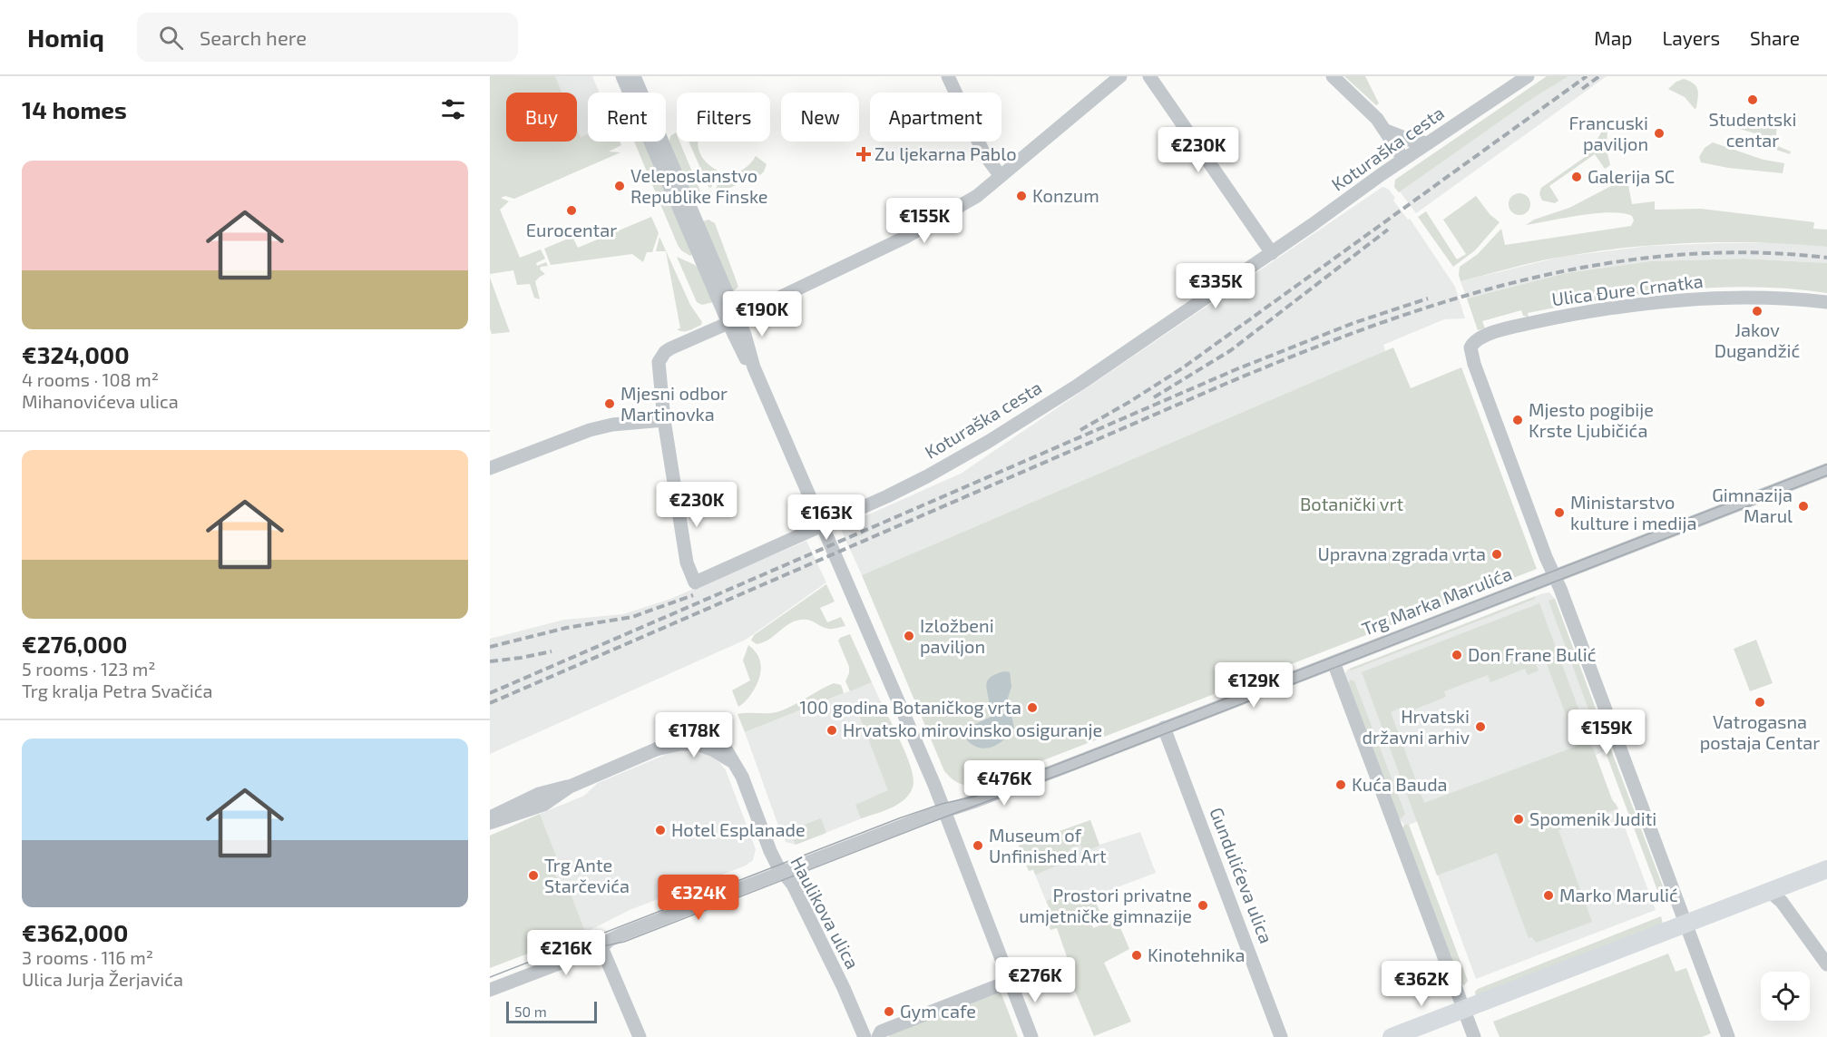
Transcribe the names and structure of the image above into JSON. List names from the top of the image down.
{
  "streets": {
    "street": [
      "Koturaška cesta",
      "Ulica Đure Crnatka",
      "Trg Marka Marulića",
      "Gundulićeva ulica",
      "Haulikova ulica"
    ]
  },
  "crossings": [
    ["Ulica Đure Crnatka", "Trg Marka Marulića"],
    ["Trg Marka Marulića", "Gundulićeva ulica"],
    ["Trg Marka Marulića", "Haulikova ulica"]
  ],
  "parks": ["Botanički vrt"],
  "places": {
    "other": [
      "Studentski centar",
      "Francuski paviljon",
      "Galerija SC",
      "Veleposlanstvo Republike Finske",
      "Konzum",
      "Eurocentar",
      "Jakov Dugandžić",
      "Mjesni odbor Martinovka",
      "Mjesto pogibije Krste Ljubičića",
      "Gimnazija Marul",
      "Ministarstvo kulture i medija",
      "Upravna zgrada vrta",
      "Izložbeni paviljon",
      "Don Frane Bulić",
      "Vatrogasna postaja Centar",
      "100 godina Botaničkog vrta",
      "Hrvatski državni arhiv",
      "Hrvatsko mirovinsko osiguranje",
      "Kuća Bauda",
      "Spomenik Juditi",
      "Hotel Esplanade",
      "Museum of Unfinished Art",
      "Trg Ante Starčevića",
      "Marko Marulić",
      "Prostori privatne umjetničke gimnazije",
      "Kinotehnika",
      "Gym cafe"
    ],
    "health": ["Zu ljekarna Pablo"]
  },
  "scale_bar": "50 m",
  "page": {
    "header": "Homiq",
    "search": "Search here",
    "nav": ["Map", "Layers", "Share"],
    "heading": "14 homes",
    "chip": [
      "Buy",
      "Rent",
      "Filters",
      "New",
      "Apartment"
    ],
    "price": [
      "€230K",
      "€155K",
      "€335K",
      "€190K",
      "€230K",
      "€163K",
      "€129K",
      "€159K",
      "€178K",
      "€476K",
      "€324K",
      "€216K",
      "€276K",
      "€362K"
    ],
    "list": [
      {
        "name": "€324,000",
        "note": "4 rooms · 108 m² · Mihanovićeva ulica"
      },
      {
        "name": "€276,000",
        "note": "5 rooms · 123 m² · Trg kralja Petra Svačića"
      },
      {
        "name": "€362,000",
        "note": "3 rooms · 116 m² · Ulica Jurja Žerjavića"
      }
    ],
    "scale": "50 m"
  }
}
